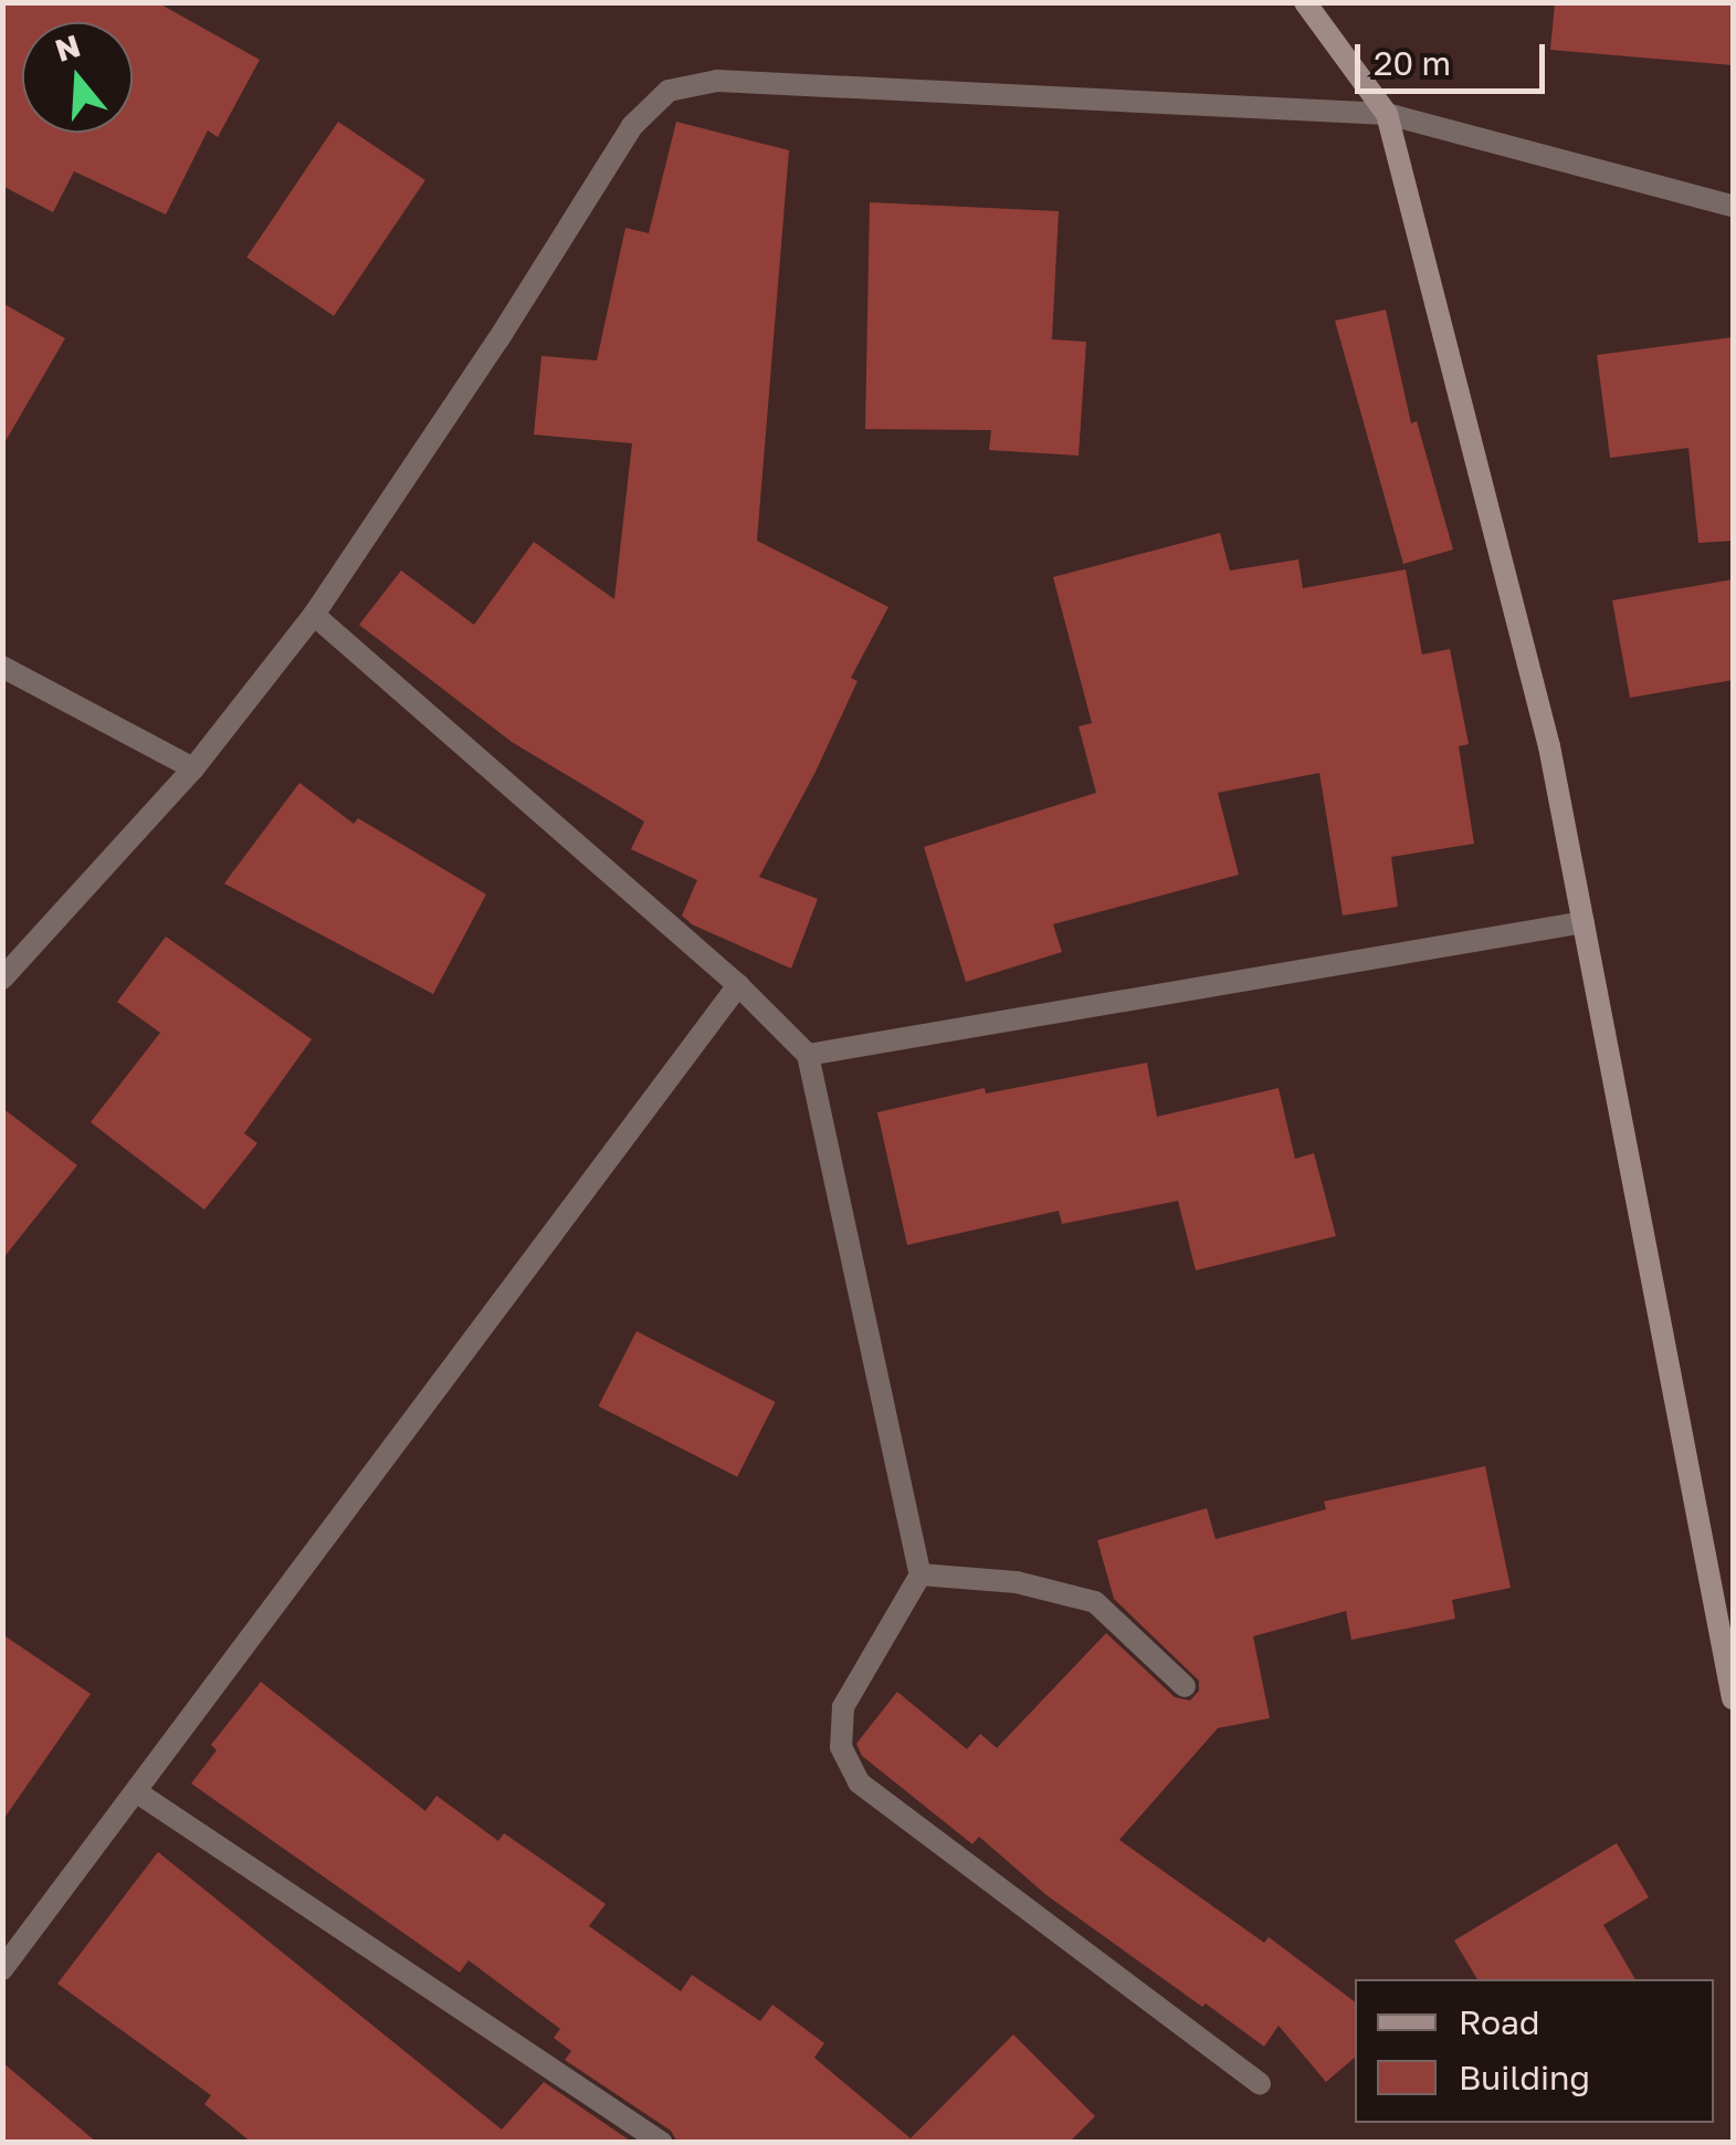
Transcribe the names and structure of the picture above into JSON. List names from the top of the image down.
{
  "legend": ["Road", "Building"],
  "scale_bar": "20 m",
  "north": "top"
}
